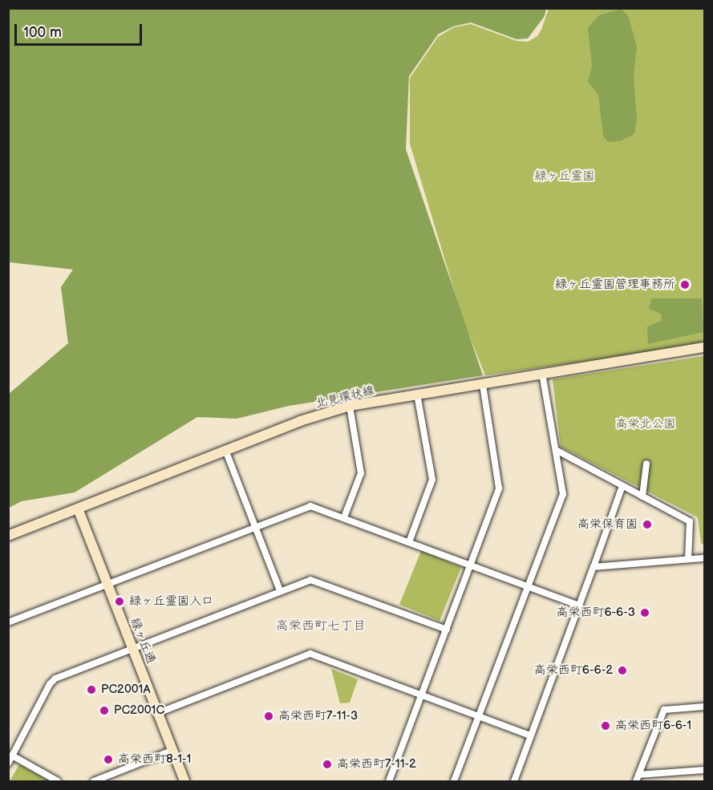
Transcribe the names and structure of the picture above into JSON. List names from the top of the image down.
{
  "streets": {
    "main road": ["北見環状線", "緑ヶ丘通"]
  },
  "crossings": [
    ["北見環状線", "緑ヶ丘通"]
  ],
  "districts": ["高栄西町七丁目"],
  "parks": ["緑ヶ丘霊園", "高栄北公園"],
  "places": [
    "緑ヶ丘霊園管理事務所",
    "高栄保育園",
    "緑ヶ丘霊園入口",
    "高栄西町6-6-3",
    "高栄西町6-6-2",
    "PC2001A",
    "PC2001C",
    "高栄西町7-11-3",
    "高栄西町6-6-1",
    "高栄西町8-1-1",
    "高栄西町7-11-2"
  ],
  "scale_bar": "100 m"
}
